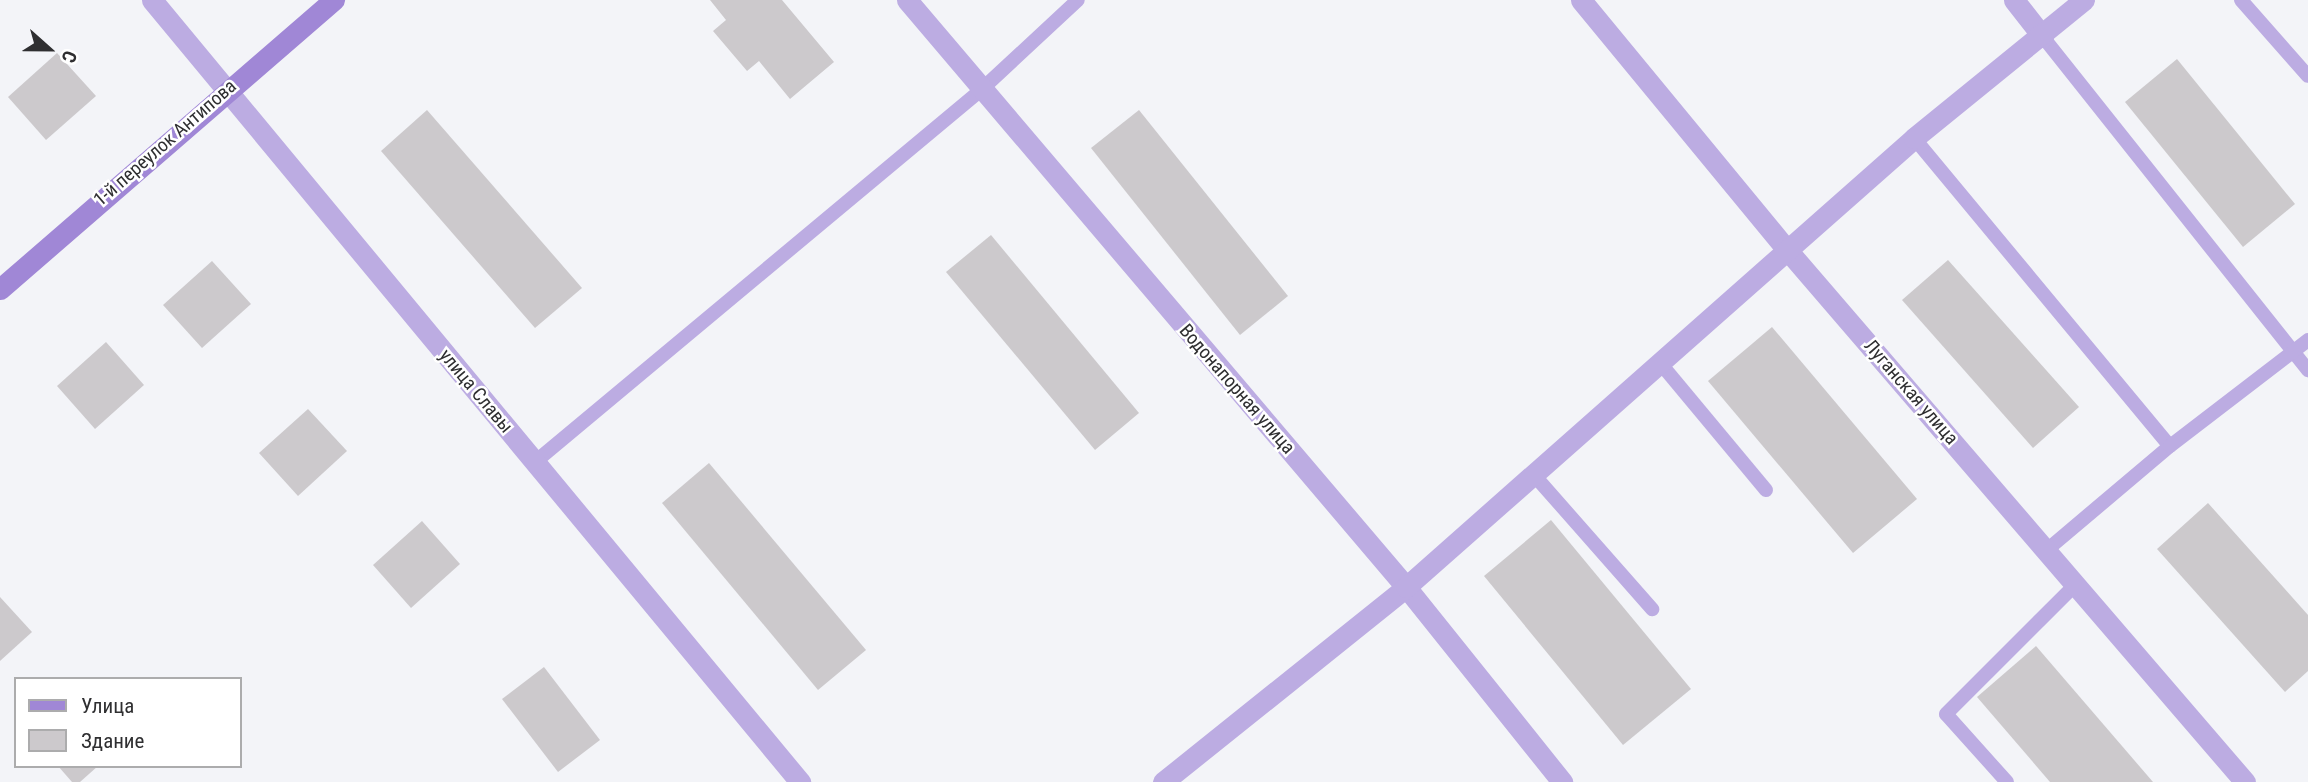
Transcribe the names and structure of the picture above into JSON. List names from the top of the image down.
{
  "streets": {
    "main road": ["1-й переулок Антипова"],
    "street": ["Водонапорная улица", "улица Славы", "Луганская улица"]
  },
  "crossings": [
    ["1-й переулок Антипова", "улица Славы"]
  ],
  "legend": ["Улица", "Здание"],
  "north": "right"
}
